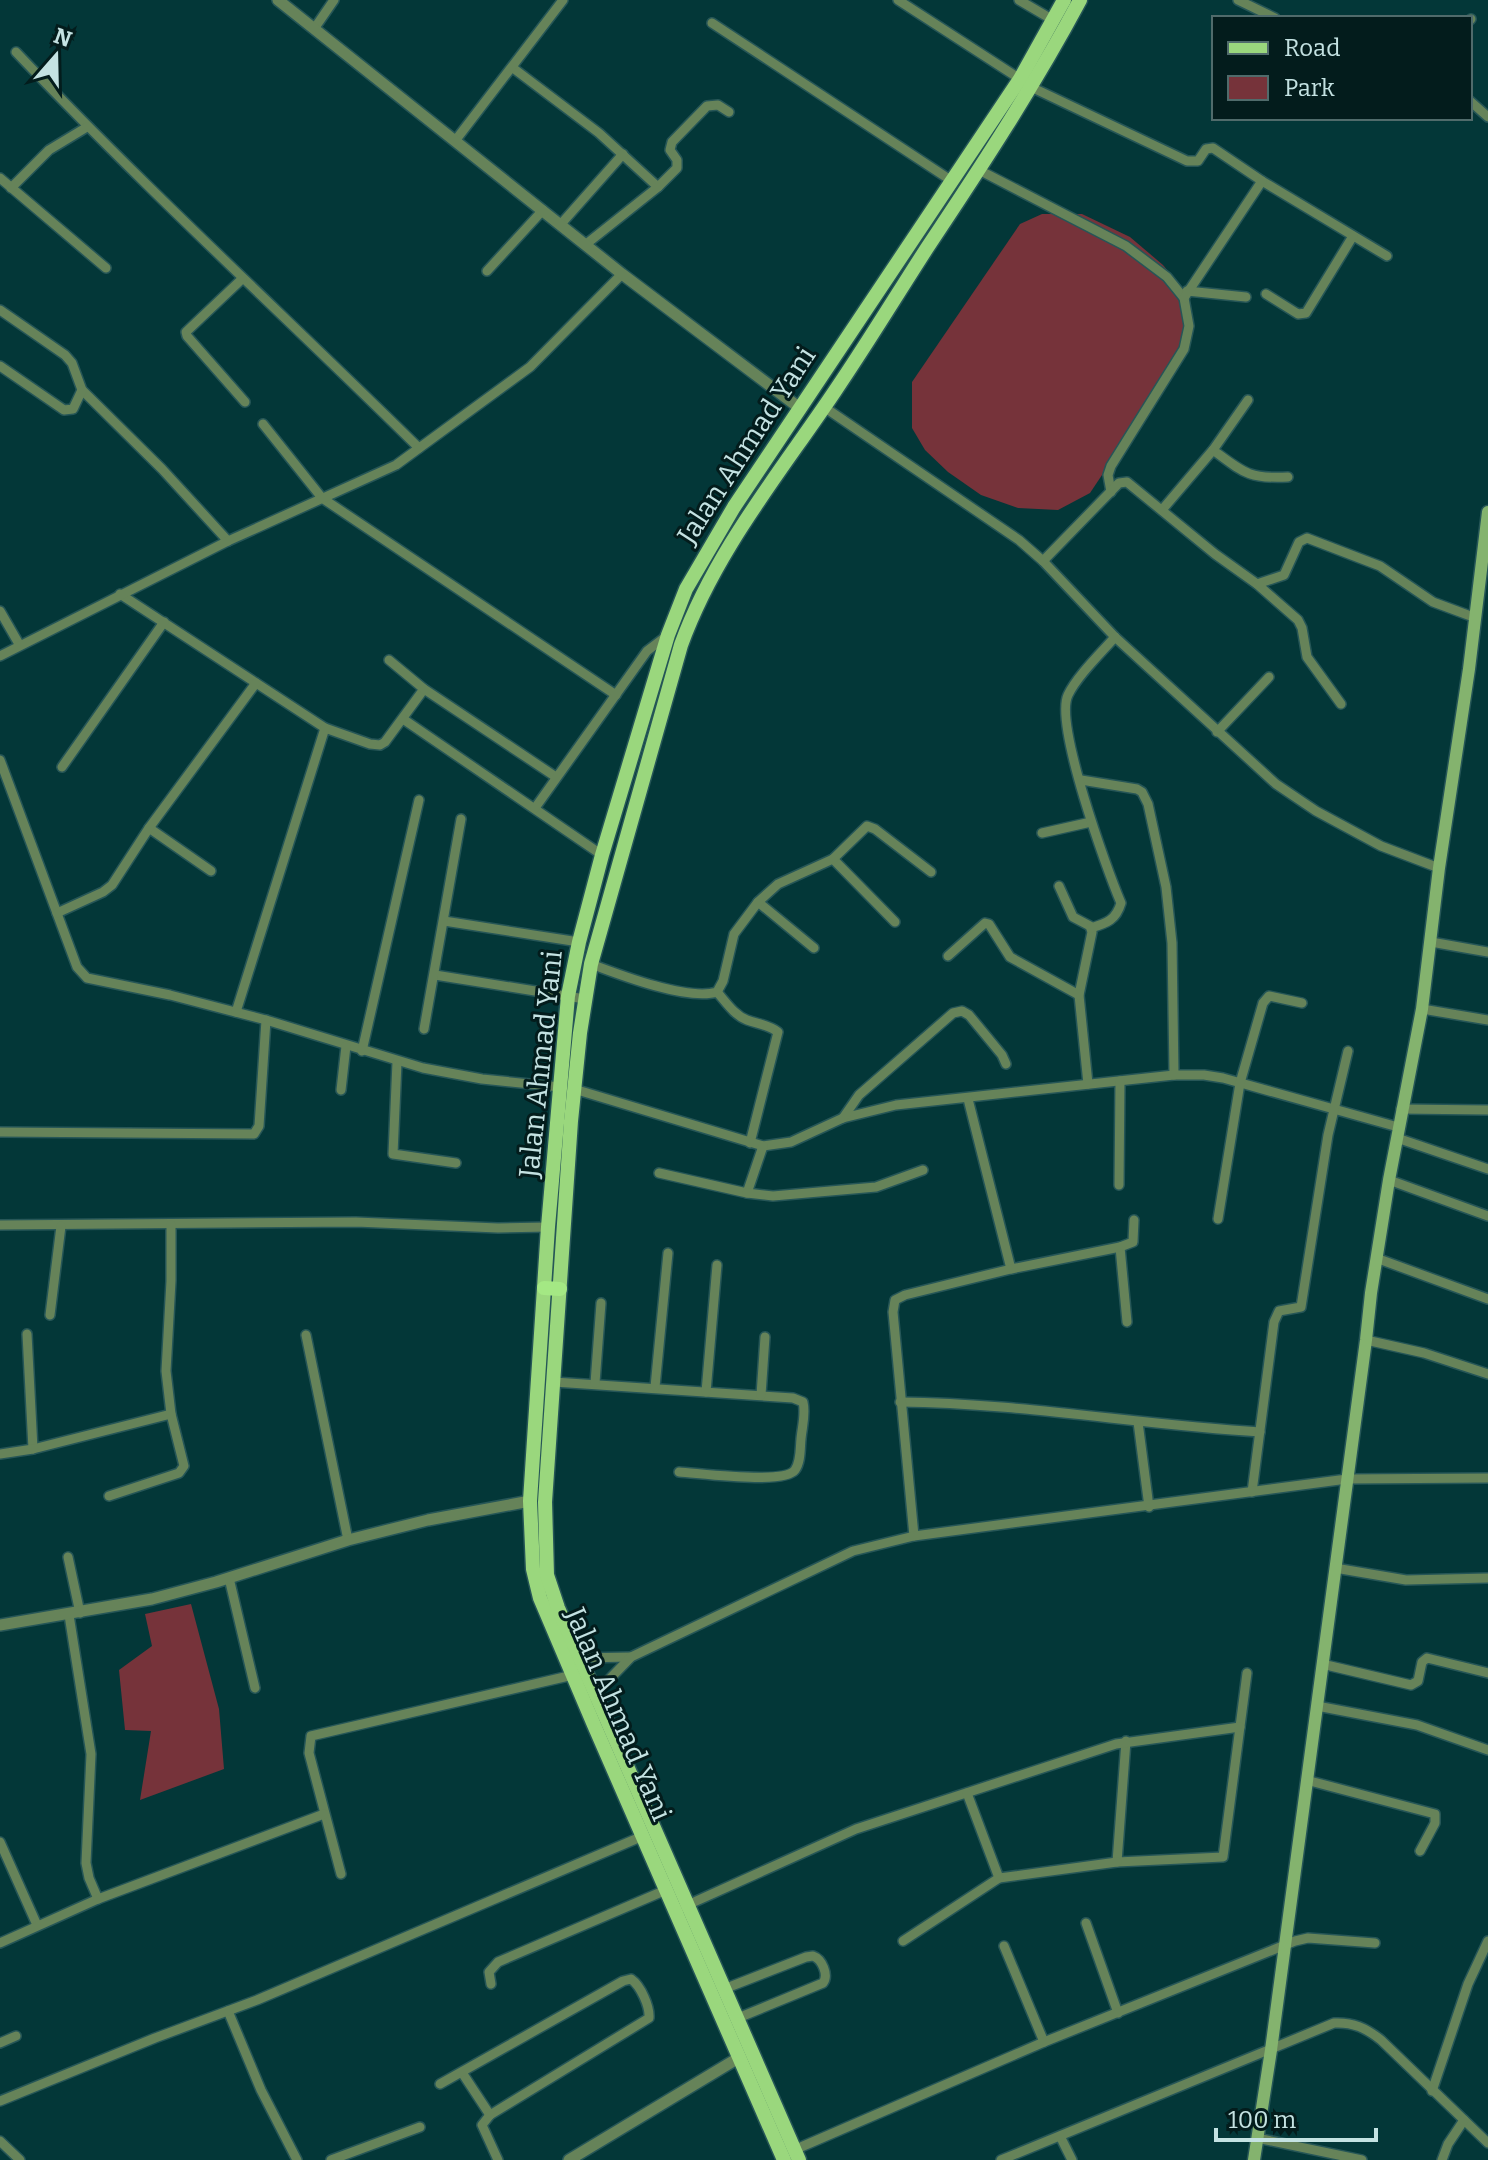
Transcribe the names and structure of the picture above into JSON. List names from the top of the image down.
{
  "streets": {
    "main road": ["Jalan Ahmad Yani"]
  },
  "legend": ["Road", "Park"],
  "scale_bar": "100 m",
  "north": "top"
}
